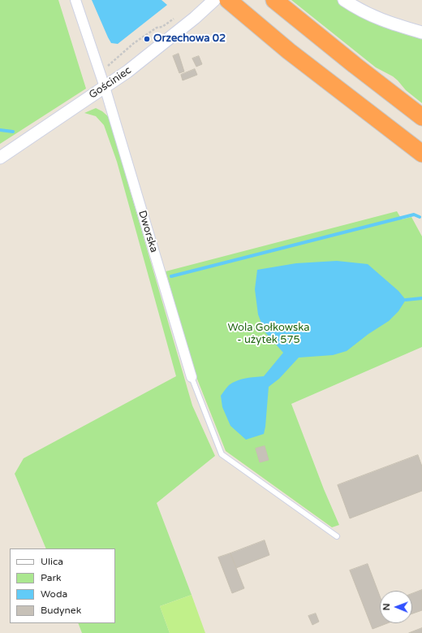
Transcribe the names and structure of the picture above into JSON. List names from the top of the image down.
{
  "streets": {
    "street": ["Gościniec", "Dworska"]
  },
  "crossings": [
    ["Gościniec", "Dworska"]
  ],
  "parks": ["Wola Gołkowska - użytek 575"],
  "places": ["Orzechowa 02"],
  "legend": [
    "Ulica",
    "Park",
    "Woda",
    "Budynek"
  ],
  "north": "left"
}
